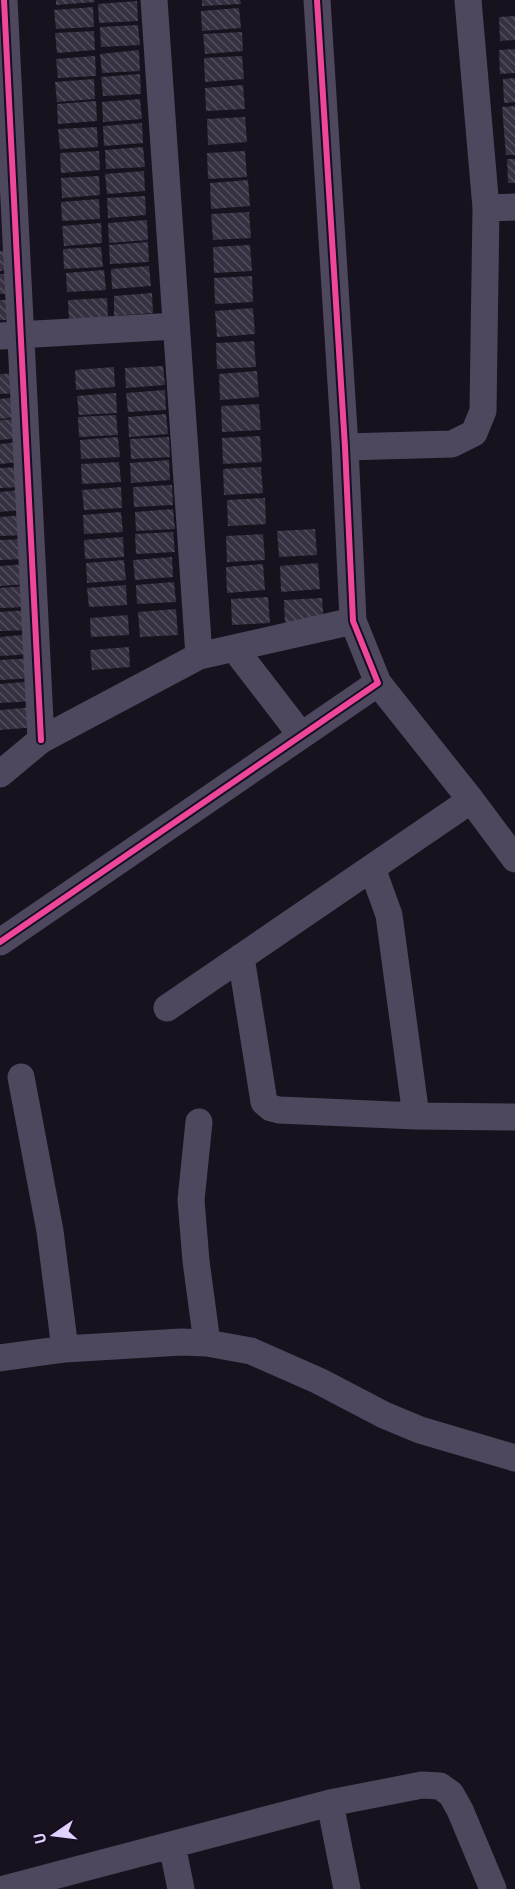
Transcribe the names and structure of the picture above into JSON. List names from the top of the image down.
{
  "north": "left"
}
